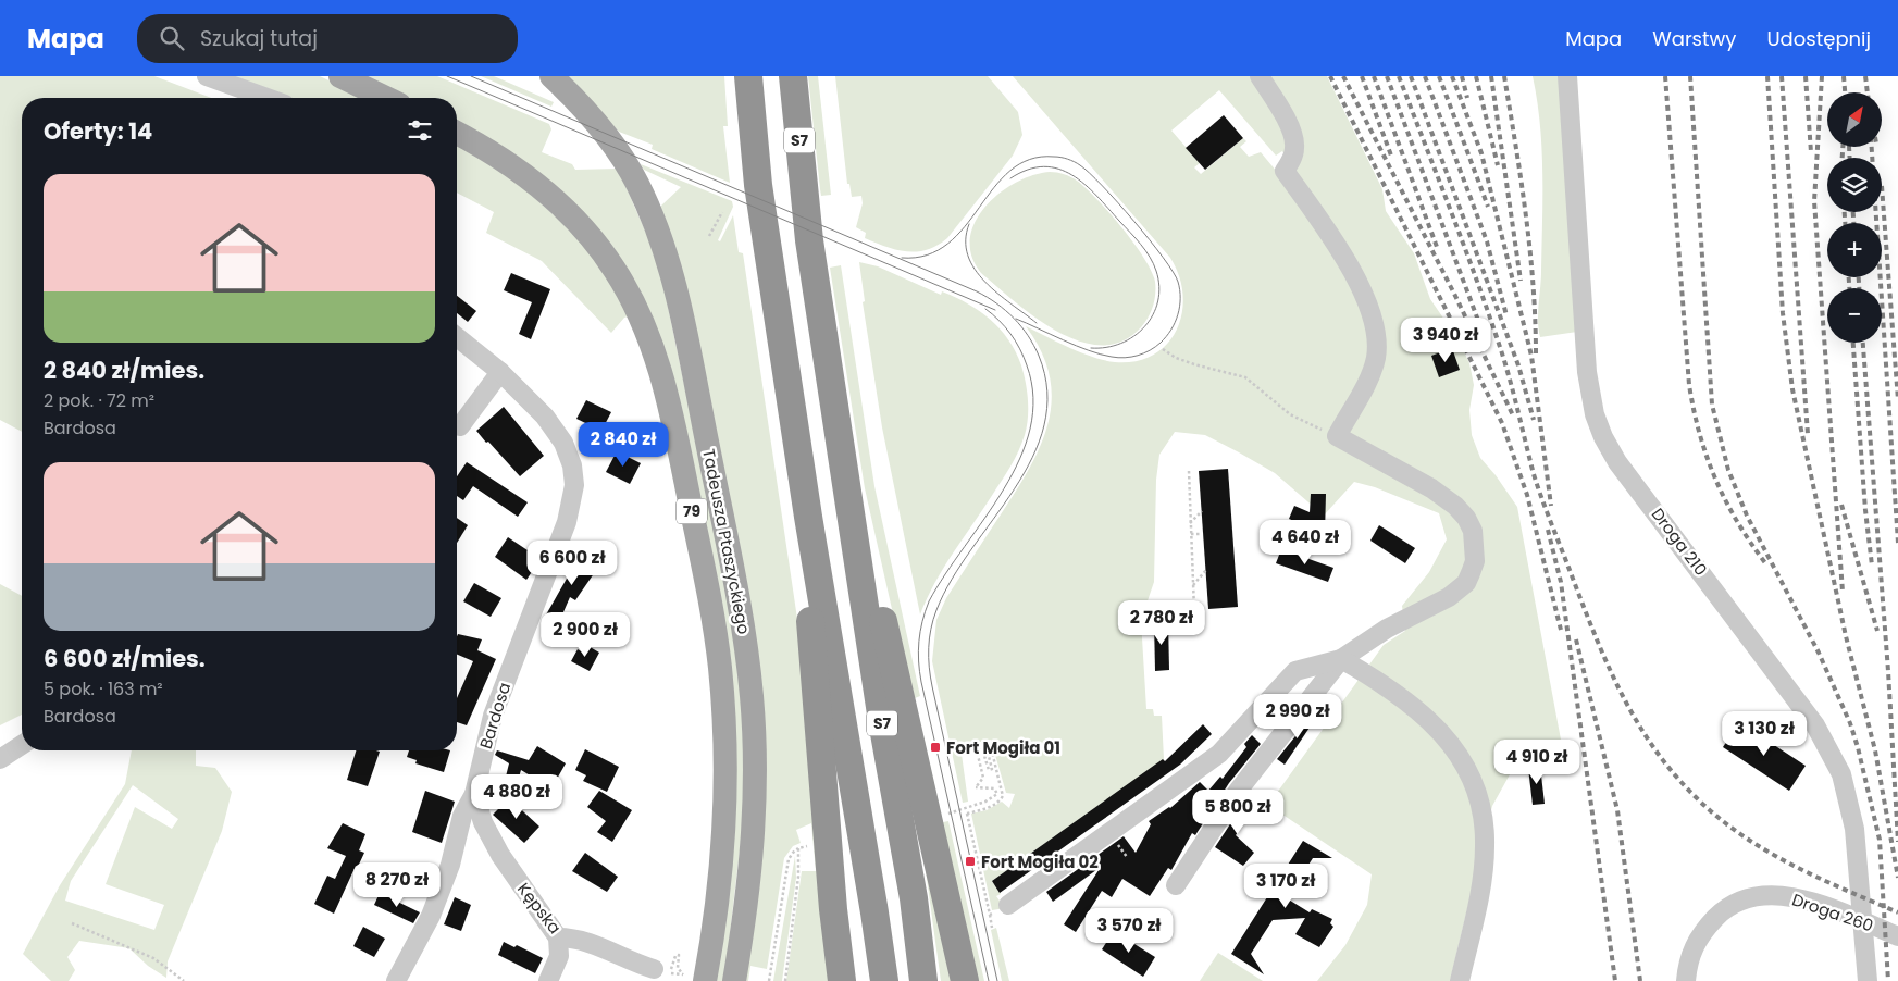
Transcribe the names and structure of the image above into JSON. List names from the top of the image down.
{
  "streets": {
    "highway": ["S7"],
    "main road": ["79", "Tadeusza Ptaszyckiego"],
    "street": [
      "Droga 210",
      "Bardosa",
      "Kępska",
      "Droga 260"
    ]
  },
  "crossings": [
    ["Bardosa", "Kępska"]
  ],
  "places": {
    "transit": ["Fort Mogiła 01", "Fort Mogiła 02"]
  },
  "north": "top right",
  "page": {
    "header": "Mapa",
    "search": "Szukaj tutaj",
    "nav": ["Mapa", "Warstwy", "Udostępnij"],
    "map_buttons": ["+", "−"],
    "heading": "Oferty: 14",
    "list": [
      {
        "name": "2 840 zł/mies.",
        "note": "2 pok. · 72 m² · Bardosa"
      },
      {
        "name": "6 600 zł/mies.",
        "note": "5 pok. · 163 m² · Bardosa"
      }
    ],
    "price": [
      "3 940 zł",
      "2 840 zł",
      "4 640 zł",
      "6 600 zł",
      "2 780 zł",
      "2 900 zł",
      "2 990 zł",
      "3 130 zł",
      "4 910 zł",
      "4 880 zł",
      "5 800 zł",
      "8 270 zł",
      "3 170 zł",
      "3 570 zł"
    ]
  }
}
